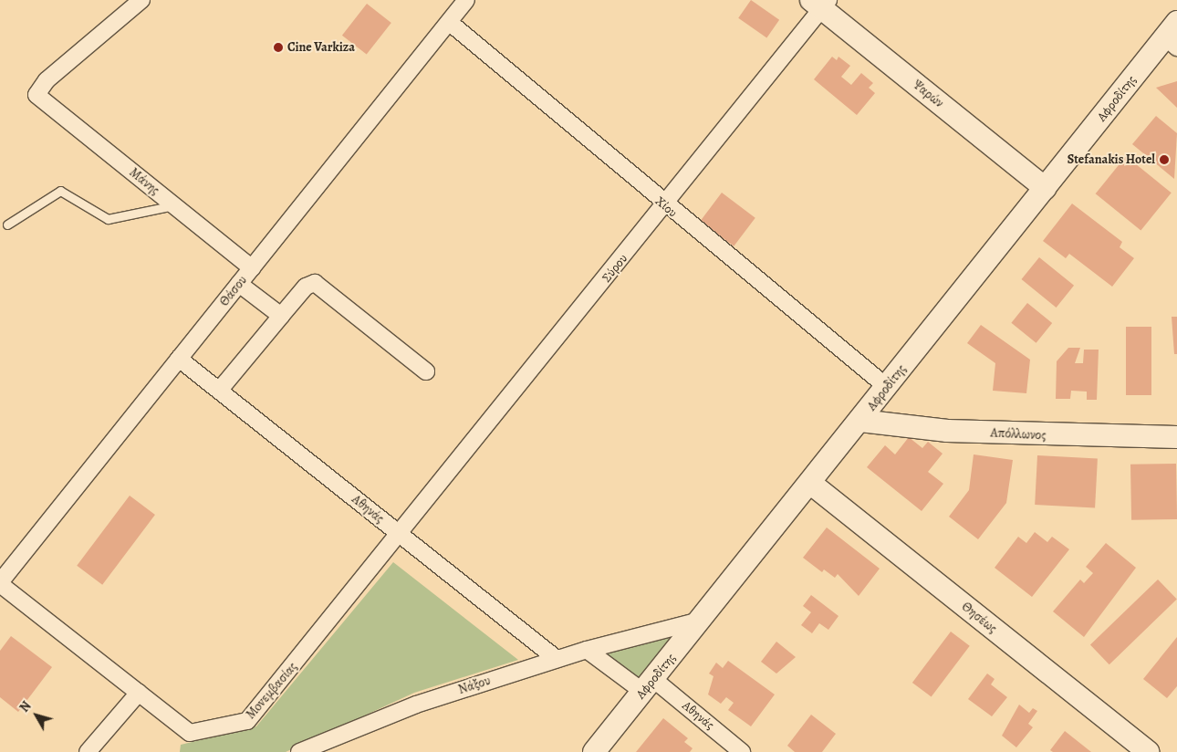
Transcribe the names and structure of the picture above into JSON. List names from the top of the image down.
{
  "streets": {
    "street": [
      "Ψαρών",
      "Αφροδίτης",
      "Μάνης",
      "Χίου",
      "Σύρου",
      "Θάσου",
      "Απόλλωνος",
      "Αθηνάς",
      "Θησέως",
      "Νάξου",
      "Movεμβασίας"
    ]
  },
  "crossings": [
    ["Ψαρών", "Αφροδίτης"],
    ["Ψαρών", "Σύρου"],
    ["Αφροδίτης", "Χίου"],
    ["Αφροδίτης", "Απόλλωνος"],
    ["Αφροδίτης", "Αθηνάς"],
    ["Αφροδίτης", "Θησέως"],
    ["Αφροδίτης", "Νάξου"],
    ["Μάνης", "Θάσου"],
    ["Χίου", "Σύρου"],
    ["Χίου", "Θάσου"],
    ["Σύρου", "Αθηνάς"],
    ["Σύρου", "Movεμβασίας"],
    ["Θάσου", "Αθηνάς"],
    ["Θάσου", "Movεμβασίας"],
    ["Αθηνάς", "Νάξου"],
    ["Αθηνάς", "Movεμβασίας"]
  ],
  "places": ["Cine Varkiza", "Stefanakis Hotel"],
  "north": "top left"
}
